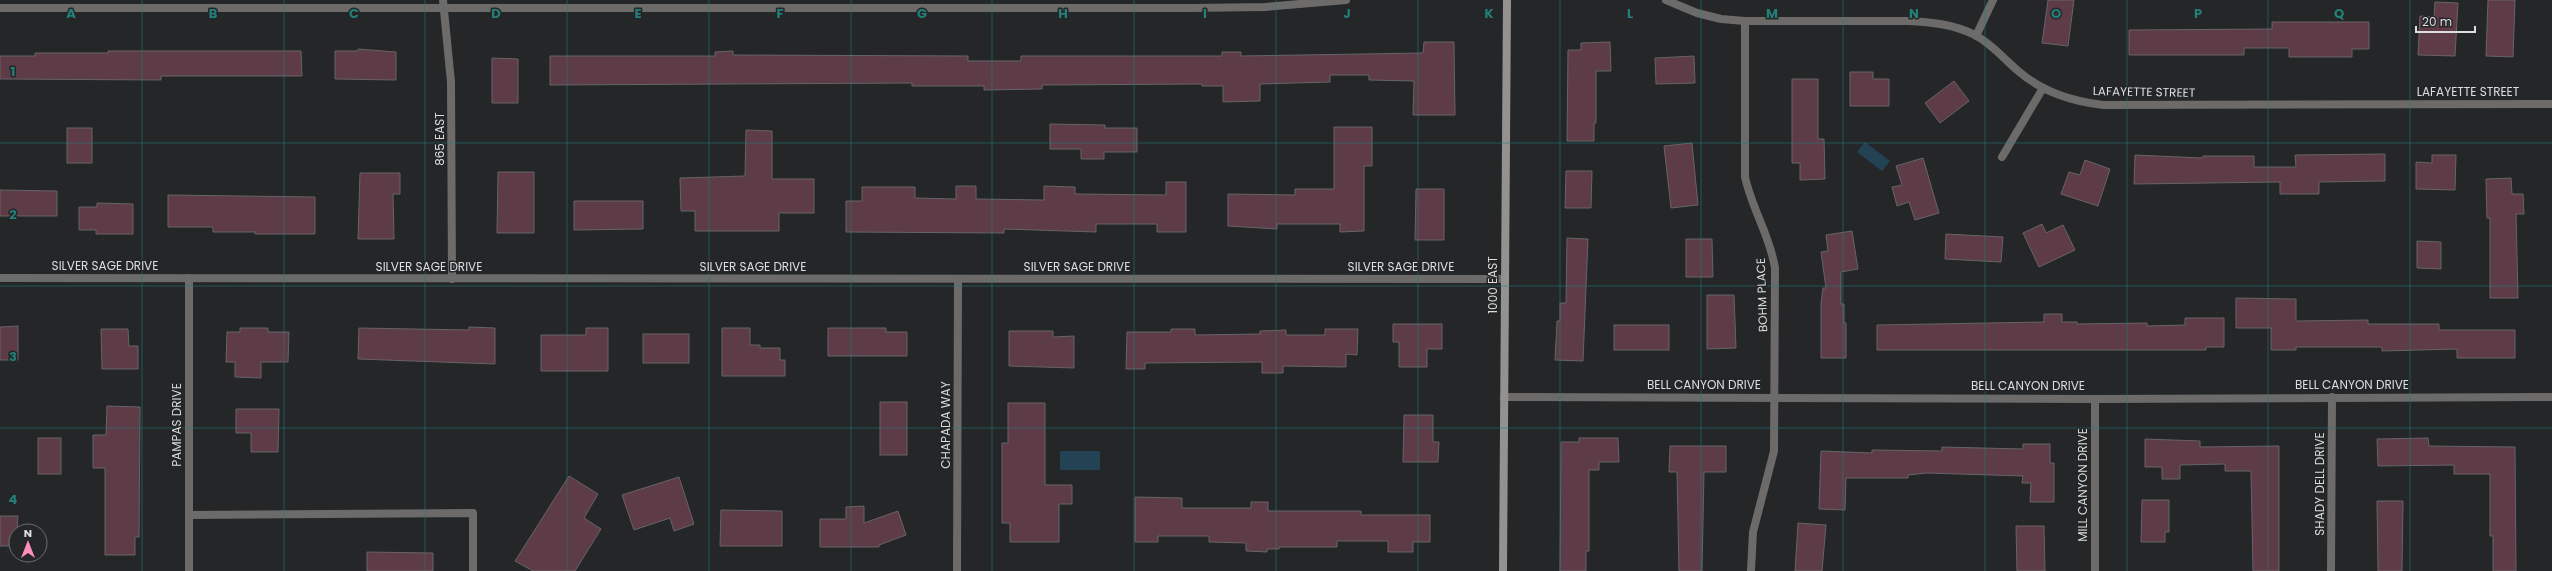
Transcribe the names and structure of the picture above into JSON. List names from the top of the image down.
{
  "streets": {
    "street": [
      "LAFAYETTE STREET",
      "865 EAST",
      "SILVER SAGE DRIVE",
      "1000 EAST",
      "BOHM PLACE",
      "BELL CANYON DRIVE",
      "PAMPAS DRIVE",
      "CHAPADA WAY",
      "SHADY DELL DRIVE",
      "MILL CANYON DRIVE"
    ]
  },
  "crossings": [
    ["LAFAYETTE STREET", "BOHM PLACE"],
    ["865 EAST", "SILVER SAGE DRIVE"],
    ["SILVER SAGE DRIVE", "1000 EAST"],
    ["SILVER SAGE DRIVE", "PAMPAS DRIVE"],
    ["SILVER SAGE DRIVE", "CHAPADA WAY"],
    ["1000 EAST", "BELL CANYON DRIVE"],
    ["BOHM PLACE", "BELL CANYON DRIVE"],
    ["BELL CANYON DRIVE", "SHADY DELL DRIVE"],
    ["BELL CANYON DRIVE", "MILL CANYON DRIVE"]
  ],
  "scale_bar": "20 m",
  "north": "top",
  "grid": {
    "columns": [
      "A",
      "B",
      "C",
      "D",
      "E",
      "F",
      "G",
      "H",
      "I",
      "J",
      "K",
      "L",
      "M",
      "N",
      "O",
      "P",
      "Q"
    ],
    "rows": [
      "1",
      "2",
      "3",
      "4"
    ]
  }
}
